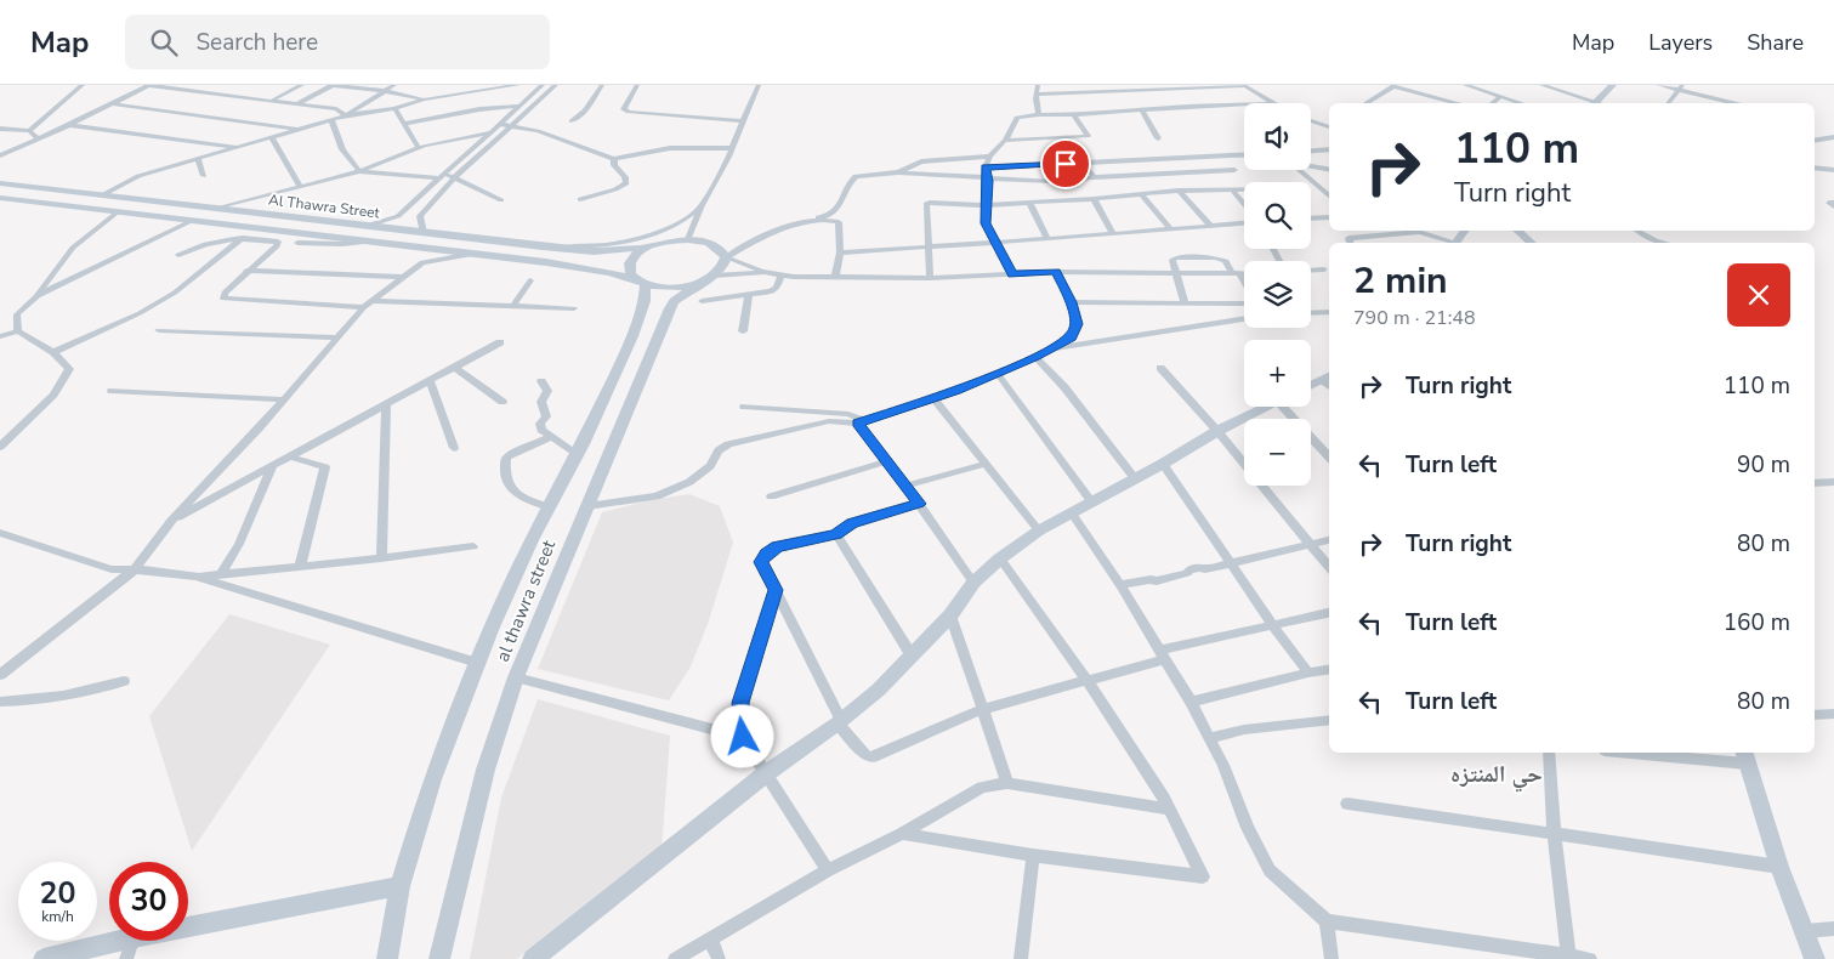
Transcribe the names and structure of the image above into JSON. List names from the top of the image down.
{
  "streets": {
    "main road": ["Al Thawra Street", "al thawra street"]
  },
  "crossings": [
    ["Al Thawra Street", "al thawra street"]
  ],
  "districts": ["حي المنتزه"],
  "page": {
    "header": "Map",
    "search": "Search here",
    "nav": ["Map", "Layers", "Share"],
    "map_buttons": ["+", "−"],
    "turn": ["110 m", "Turn right"],
    "heading": ["2 min", "790 m · 21:48"],
    "list": [
      {
        "name": "Turn right",
        "value": "110 m"
      },
      {
        "name": "Turn left",
        "value": "90 m"
      },
      {
        "name": "Turn right",
        "value": "80 m"
      },
      {
        "name": "Turn left",
        "value": "160 m"
      },
      {
        "name": "Turn left",
        "value": "80 m"
      }
    ],
    "speed": "20 km/h",
    "limit": "30"
  }
}
